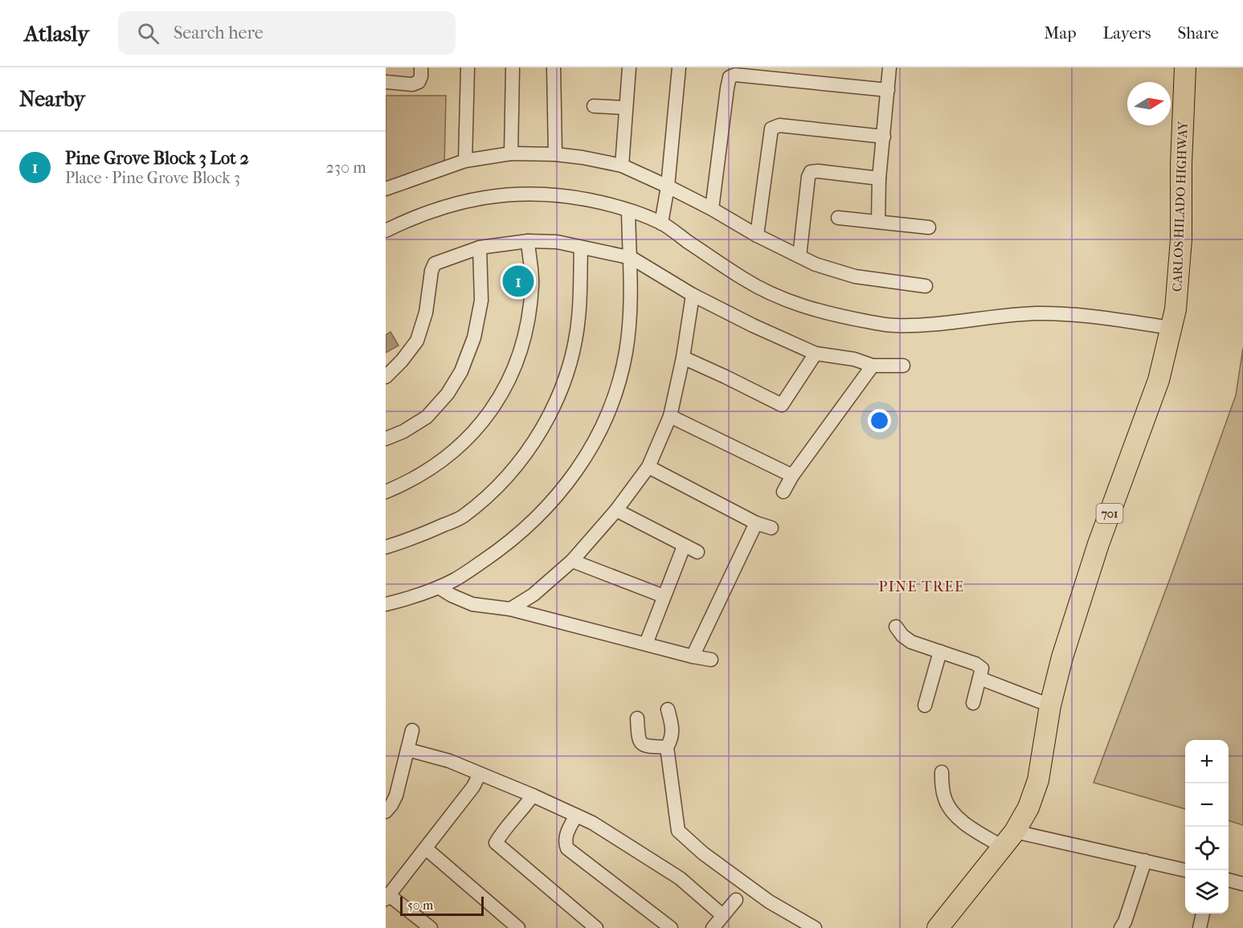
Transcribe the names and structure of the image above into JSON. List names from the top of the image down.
{
  "streets": {
    "main road": ["CARLOS HILADO HIGHWAY", "701"]
  },
  "districts": ["PINE TREE"],
  "scale_bar": "50 m",
  "north": "right",
  "page": {
    "header": "Atlasly",
    "search": "Search here",
    "nav": ["Map", "Layers", "Share"],
    "heading": "Nearby",
    "list": [
      {
        "mark": "1",
        "name": "Pine Grove Block 3 Lot 2",
        "note": "Place · Pine Grove Block 3",
        "value": "230 m"
      }
    ],
    "pins": "1",
    "map_buttons": ["+", "−"],
    "scale": "50 m"
  }
}
